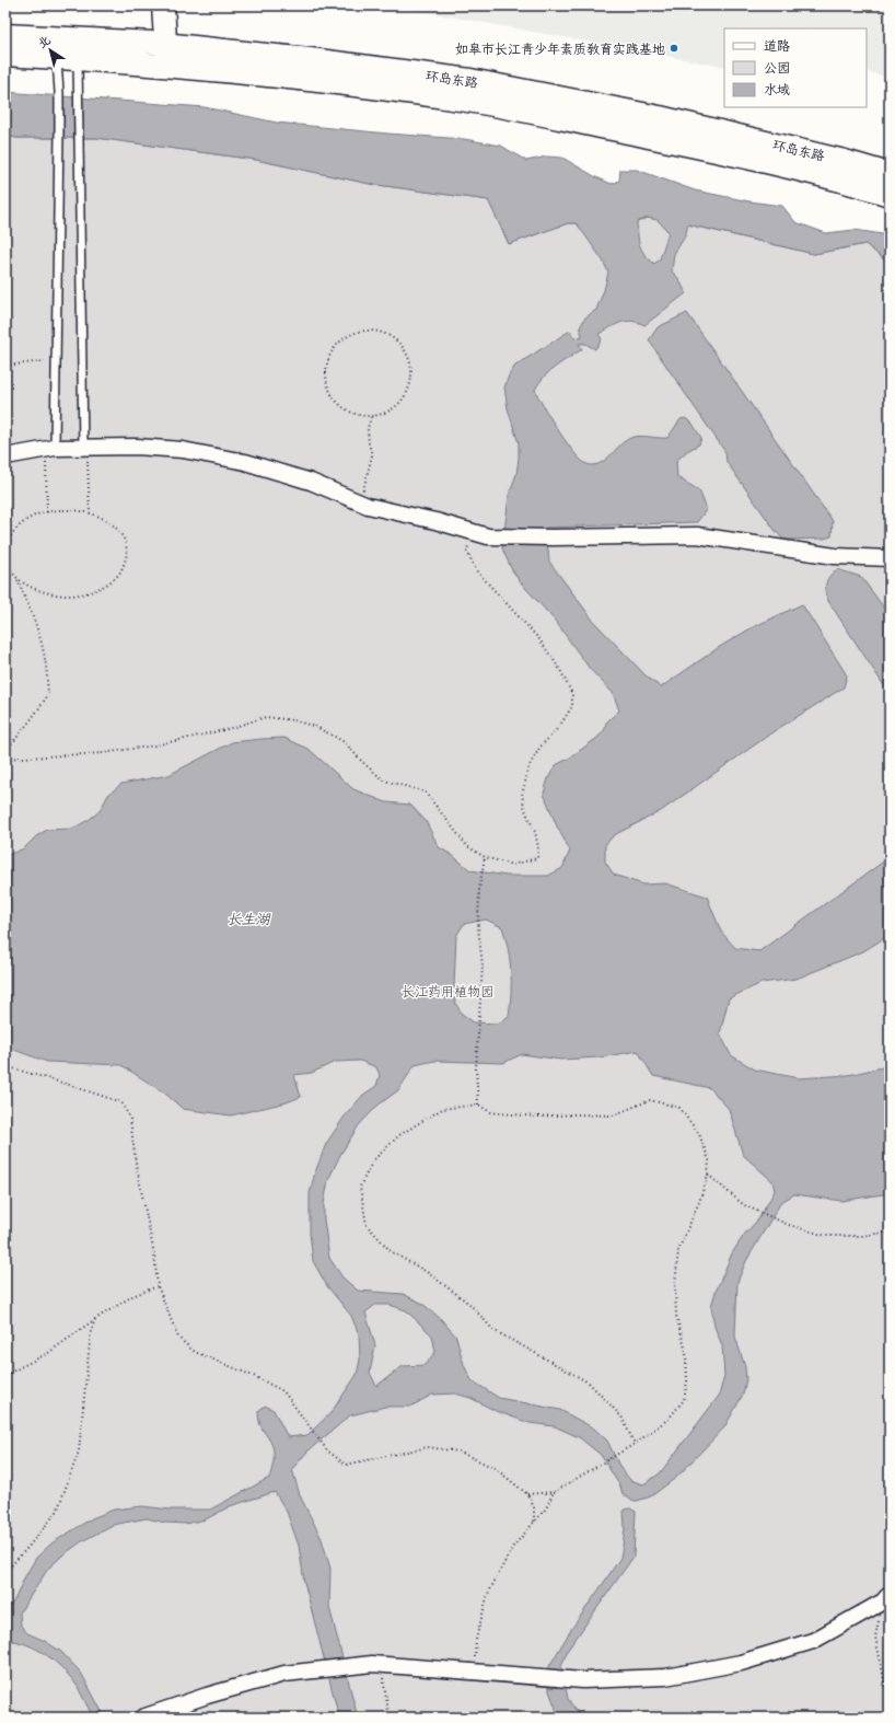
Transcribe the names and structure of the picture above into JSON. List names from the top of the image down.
{
  "streets": {
    "main road": ["环岛东路"]
  },
  "water": ["长生湖"],
  "parks": ["长江药用植物园"],
  "places": ["如皋市长江青少年素质教育实践基地"],
  "legend": ["道路", "公园", "水域"],
  "north": "top left"
}
